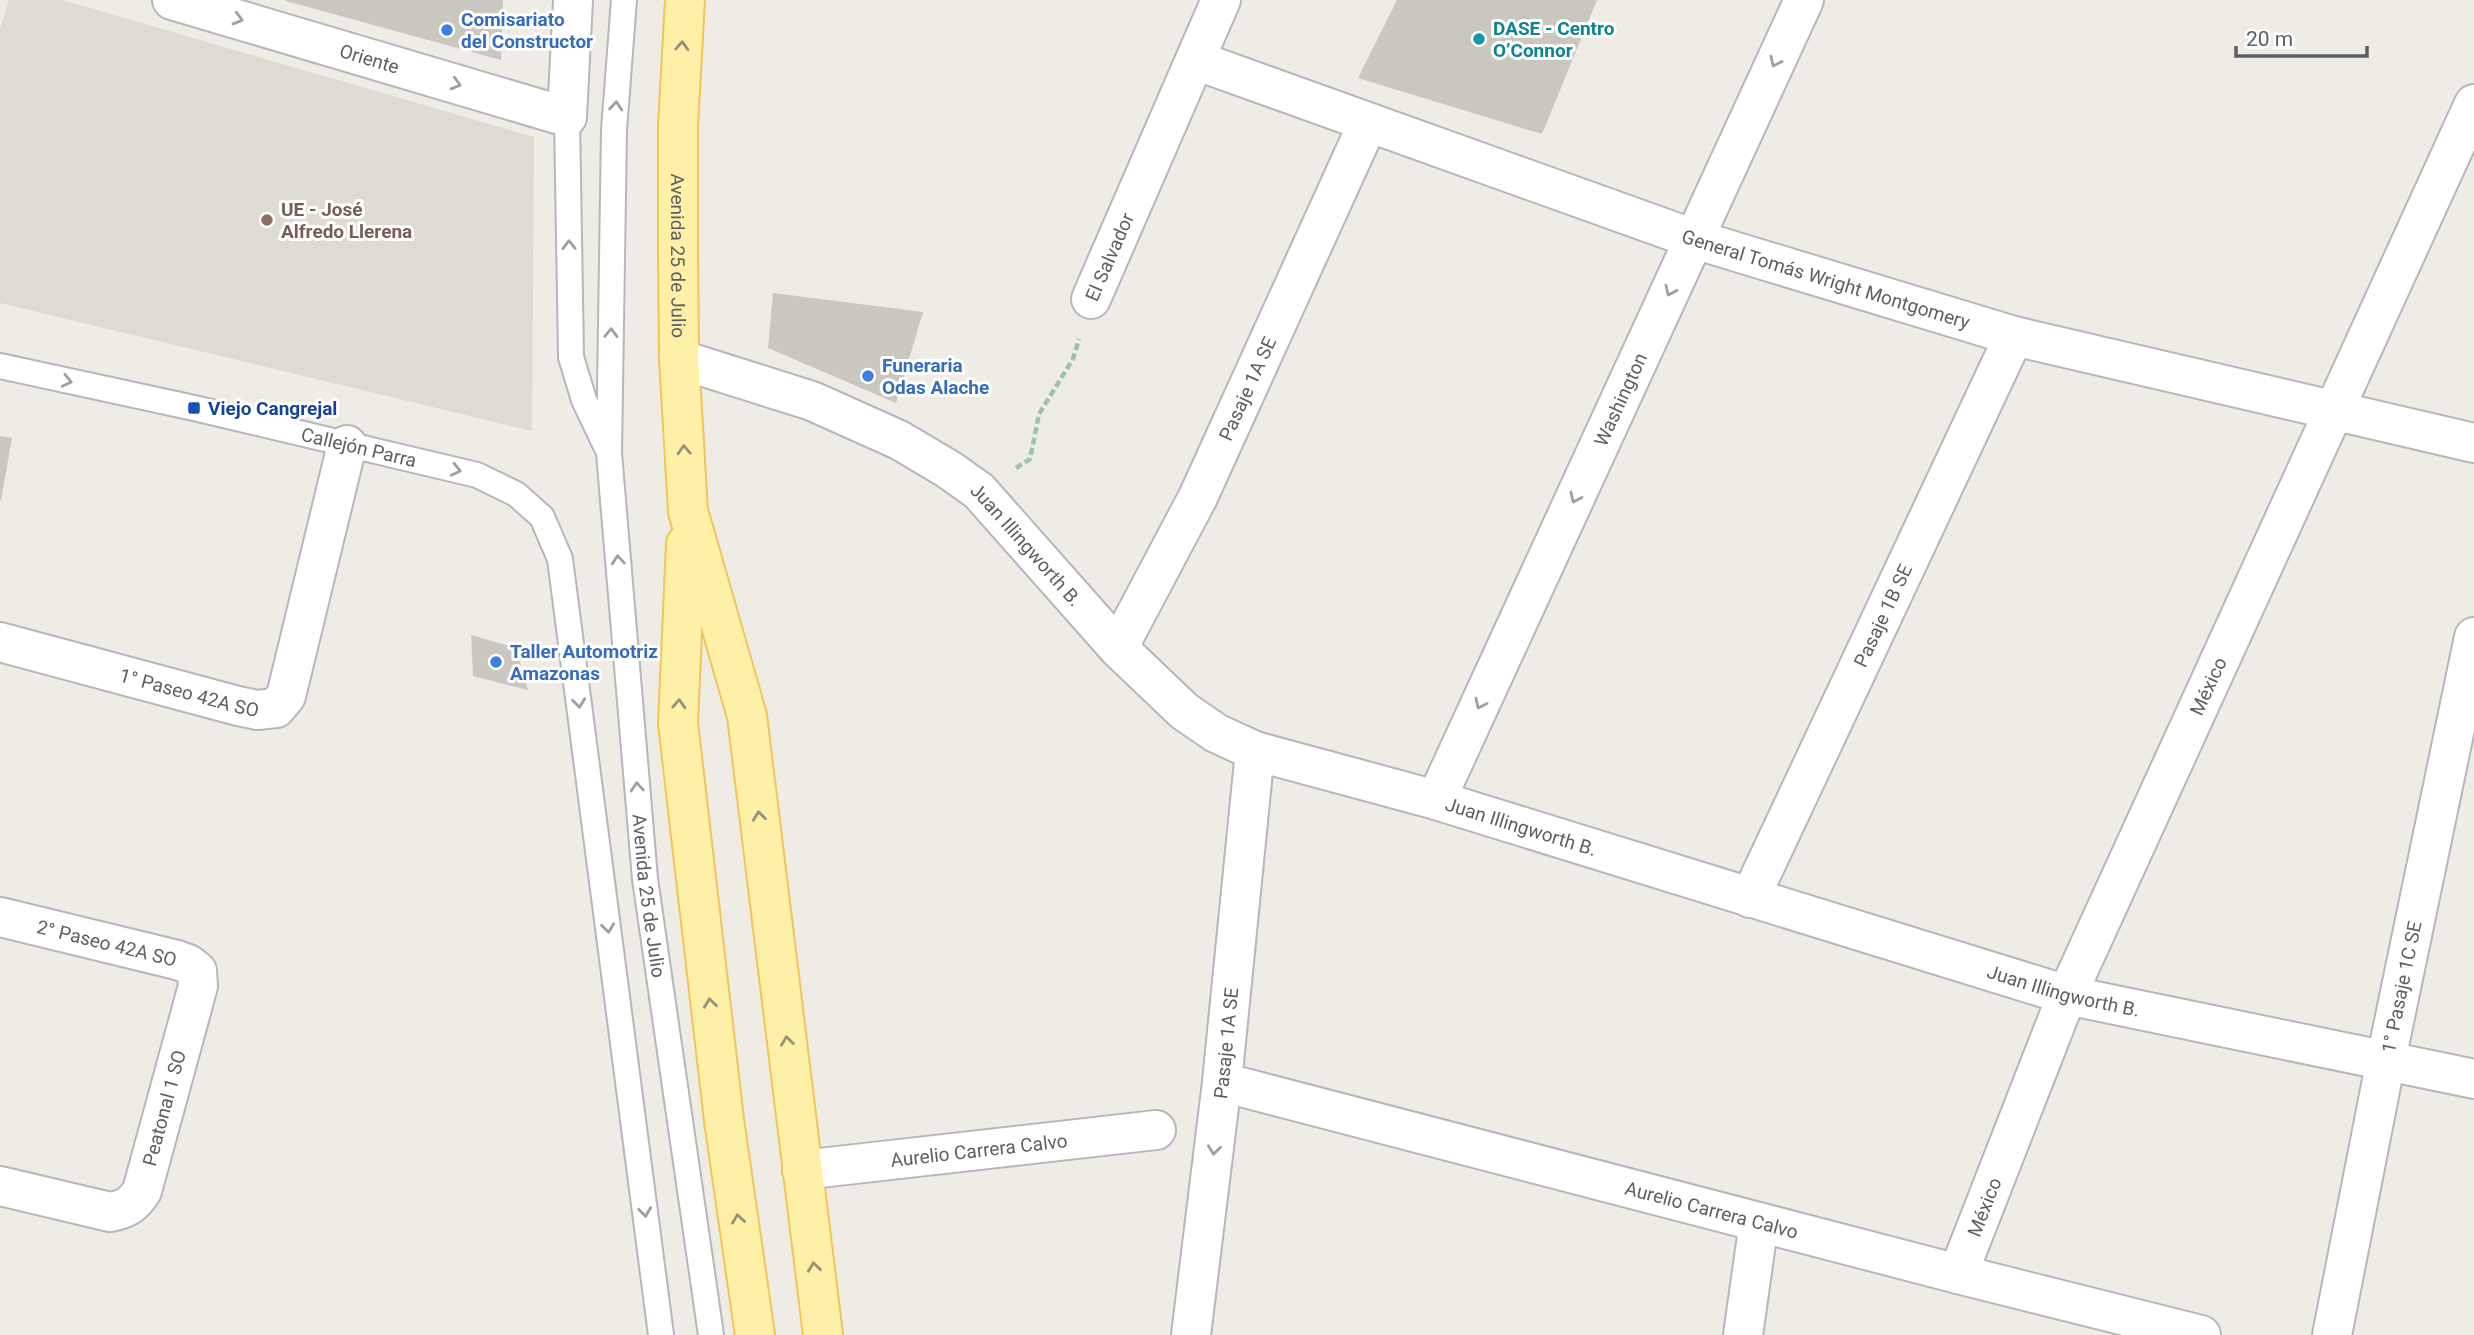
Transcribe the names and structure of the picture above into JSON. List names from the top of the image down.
{
  "streets": {
    "main road": ["Avenida 25 de Julio"],
    "street": [
      "Oriente",
      "El Salvador",
      "General Tomás Wright Montgomery",
      "Pasaje 1A SE",
      "Washington",
      "Juan Illingworth B.",
      "Pasaje 1B SE",
      "México",
      "1° Paseo 42A SO",
      "2° Paseo 42A SO",
      "1° Pasaje 1C SE",
      "Peatonal 1 SO",
      "Aurelio Carrera Calvo"
    ],
    "lane": ["Callejón Parra"]
  },
  "crossings": [
    ["Oriente", "Avenida 25 de Julio"],
    ["Avenida 25 de Julio", "Juan Illingworth B."],
    ["Avenida 25 de Julio", "Aurelio Carrera Calvo"],
    ["El Salvador", "General Tomás Wright Montgomery"],
    ["El Salvador", "Juan Illingworth B."],
    ["General Tomás Wright Montgomery", "Pasaje 1A SE"],
    ["General Tomás Wright Montgomery", "Washington"],
    ["General Tomás Wright Montgomery", "Pasaje 1B SE"],
    ["General Tomás Wright Montgomery", "México"],
    ["Pasaje 1A SE", "Juan Illingworth B."],
    ["Pasaje 1A SE", "Aurelio Carrera Calvo"],
    ["Washington", "Juan Illingworth B."],
    ["Callejón Parra", "1° Paseo 42A SO"],
    ["Juan Illingworth B.", "Pasaje 1B SE"],
    ["Juan Illingworth B.", "México"],
    ["Juan Illingworth B.", "1° Pasaje 1C SE"],
    ["México", "Aurelio Carrera Calvo"],
    ["2° Paseo 42A SO", "Peatonal 1 SO"]
  ],
  "one_way": [
    "Oriente",
    "Avenida 25 de Julio",
    "Washington",
    "Callejón Parra"
  ],
  "places": {
    "other": [
      "Comisariato del Constructor",
      "DASE - Centro O’Connor",
      "UE - José Alfredo Llerena",
      "Funeraria Odas Alache",
      "Taller Automotriz Amazonas"
    ],
    "transit": ["Viejo Cangrejal"]
  },
  "scale_bar": "20 m"
}
